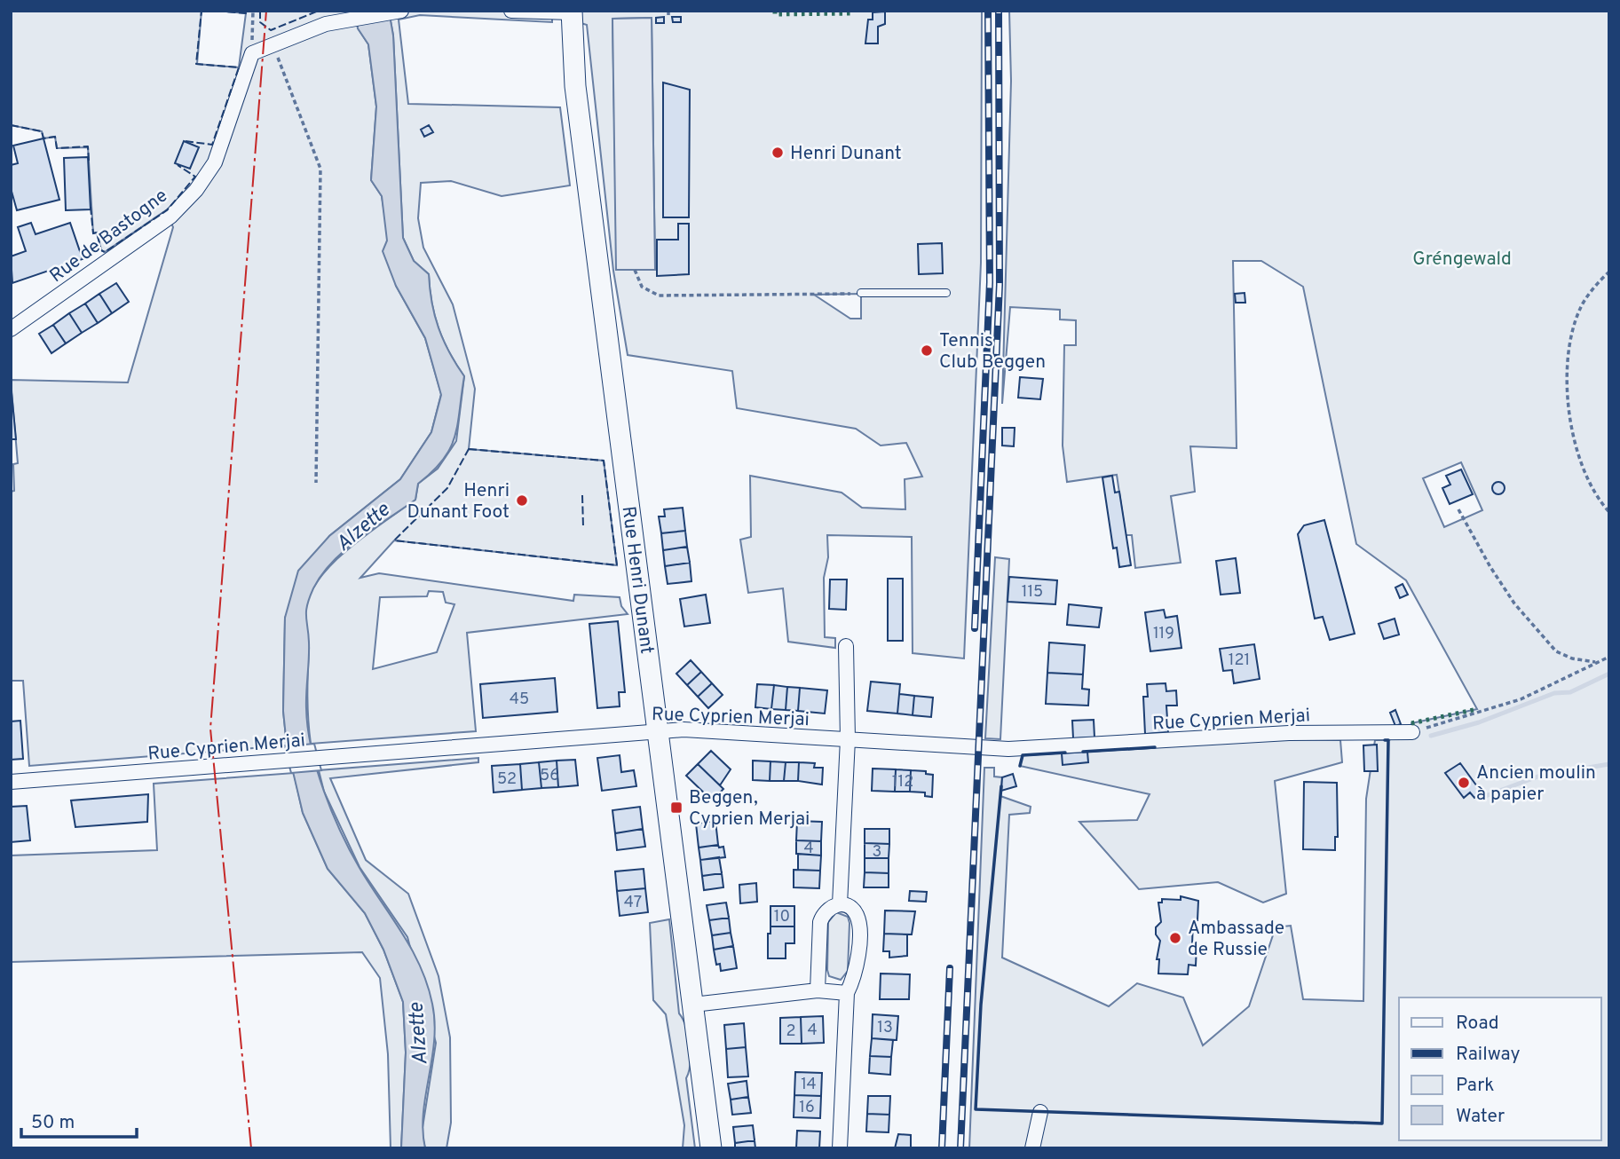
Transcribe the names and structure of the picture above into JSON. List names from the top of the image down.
{
  "streets": {
    "main road": ["Rue Henri Dunant"],
    "street": ["Rue de Bastogne", "Rue Cyprien Merjai"]
  },
  "crossings": [
    ["Rue Henri Dunant", "Rue Cyprien Merjai"]
  ],
  "water": ["Alzette"],
  "parks": ["Gréngewald"],
  "places": {
    "other": [
      "Henri Dunant",
      "Tennis Club Beggen",
      "Henri Dunant Foot",
      "Ancien moulin à papier",
      "Ambassade de Russie"
    ],
    "transit": ["Beggen, Cyprien Merjai"]
  },
  "house_numbers": [
    "115",
    "119",
    "121",
    "45",
    "56",
    "52",
    "112",
    "4",
    "3",
    "47",
    "10",
    "13",
    "4",
    "2",
    "14",
    "16"
  ],
  "legend": [
    "Road",
    "Railway",
    "Park",
    "Water"
  ],
  "scale_bar": "50 m"
}
